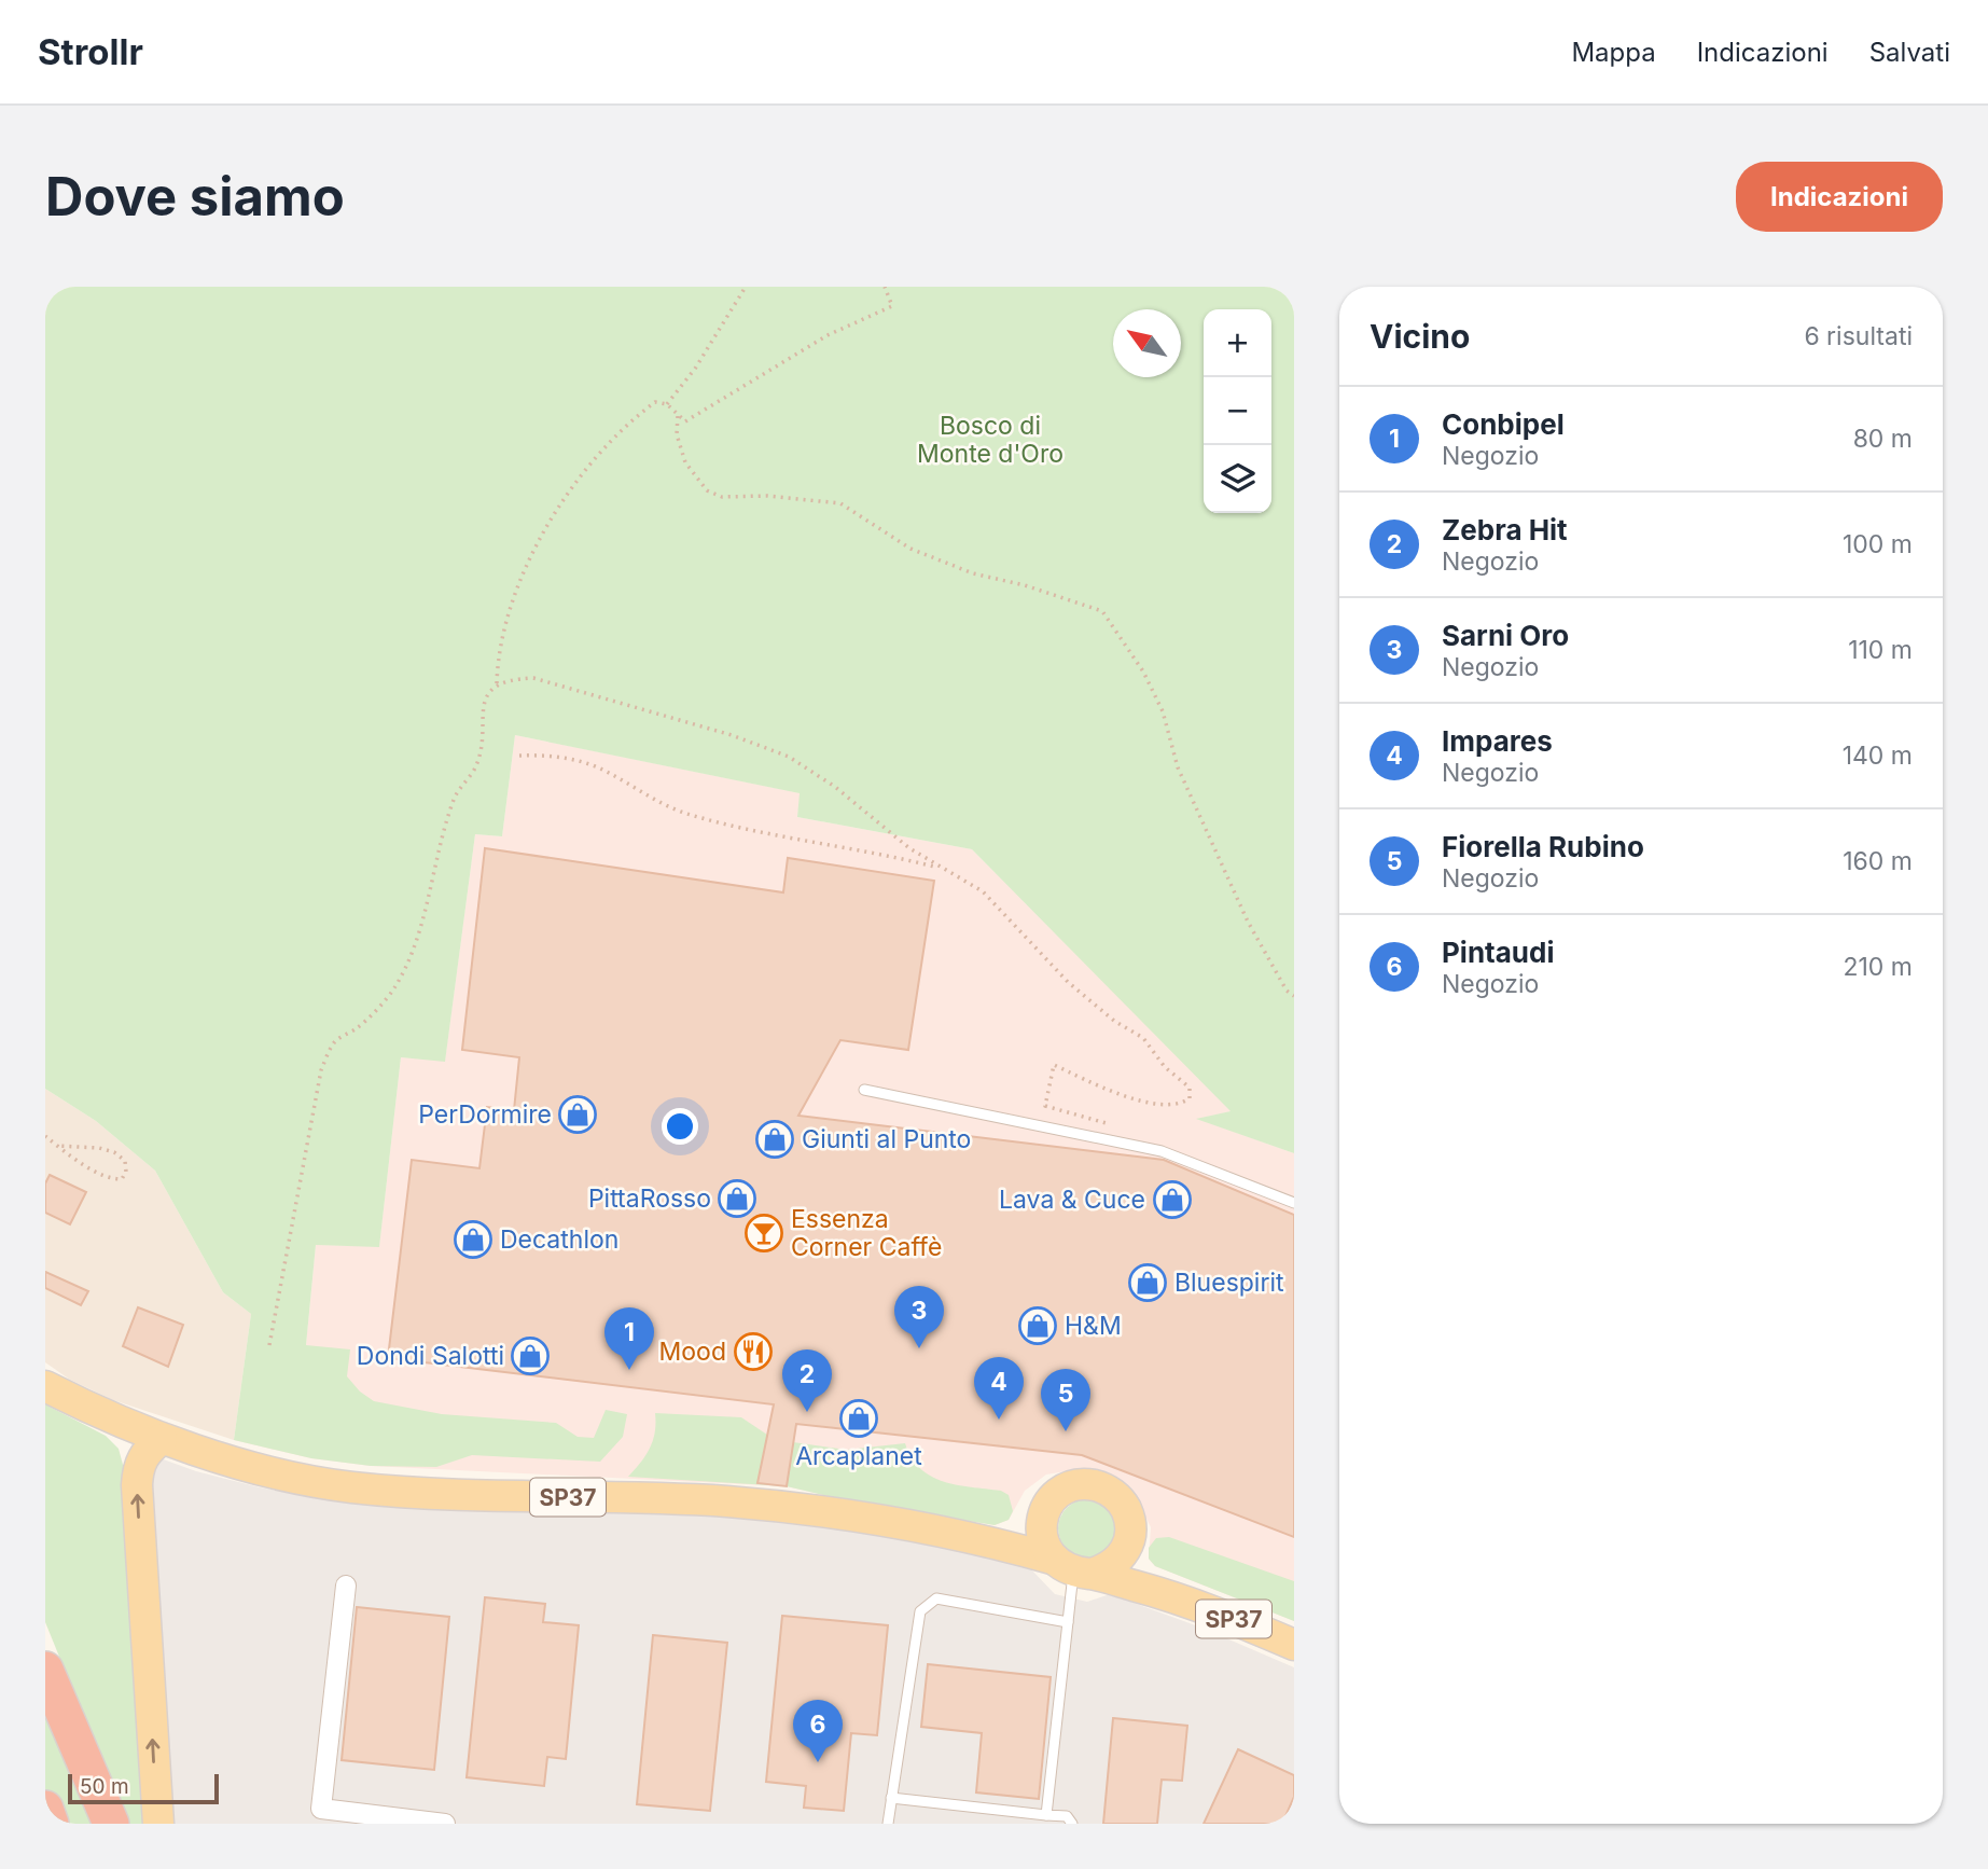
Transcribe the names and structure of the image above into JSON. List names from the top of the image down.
{
  "streets": {
    "main road": ["SP37"]
  },
  "parks": ["Bosco di Monte d'Oro"],
  "places": {
    "shop": [
      "PerDormire",
      "Giunti al Punto",
      "PittaRosso",
      "Lava & Cuce",
      "Decathlon",
      "Bluespirit",
      "H&M",
      "Dondi Salotti",
      "Arcaplanet"
    ],
    "bar": ["Essenza Corner Caffè"],
    "restaurant": ["Mood"]
  },
  "scale_bar": "50 m",
  "north": "top left",
  "page": {
    "header": "Strollr",
    "nav": ["Mappa", "Indicazioni", "Salvati"],
    "buttons": "Indicazioni",
    "title": "Dove siamo",
    "heading": ["Vicino", "6 risultati"],
    "map_buttons": ["+", "−"],
    "list": [
      {
        "mark": "1",
        "name": "Conbipel",
        "note": "Negozio",
        "value": "80 m"
      },
      {
        "mark": "2",
        "name": "Zebra Hit",
        "note": "Negozio",
        "value": "100 m"
      },
      {
        "mark": "3",
        "name": "Sarni Oro",
        "note": "Negozio",
        "value": "110 m"
      },
      {
        "mark": "4",
        "name": "Impares",
        "note": "Negozio",
        "value": "140 m"
      },
      {
        "mark": "5",
        "name": "Fiorella Rubino",
        "note": "Negozio",
        "value": "160 m"
      },
      {
        "mark": "6",
        "name": "Pintaudi",
        "note": "Negozio",
        "value": "210 m"
      }
    ],
    "pins": [
      "3",
      "1",
      "2",
      "4",
      "5",
      "6"
    ],
    "scale": "50 m"
  }
}
